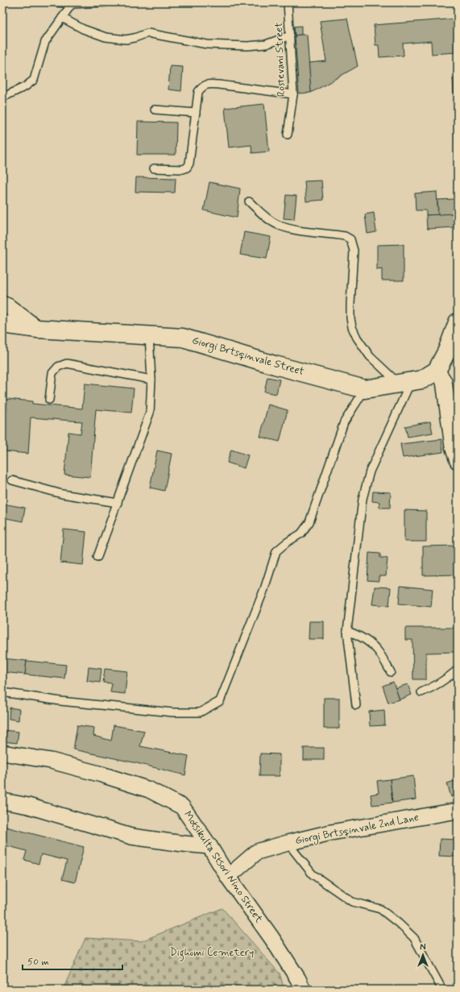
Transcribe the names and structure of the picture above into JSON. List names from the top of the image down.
{
  "streets": {
    "street": ["Giorgi Brtsqinvale Street", "Giorgi Brtsqinvale 2nd Lane", "Motsikulta Stsori Nino Street"],
    "lane": ["Rostevani Street"]
  },
  "crossings": [
    ["Giorgi Brtsqinvale 2nd Lane", "Motsikulta Stsori Nino Street"]
  ],
  "parks": ["Dighomi Cemetery"],
  "scale_bar": "50 m",
  "north": "top"
}
